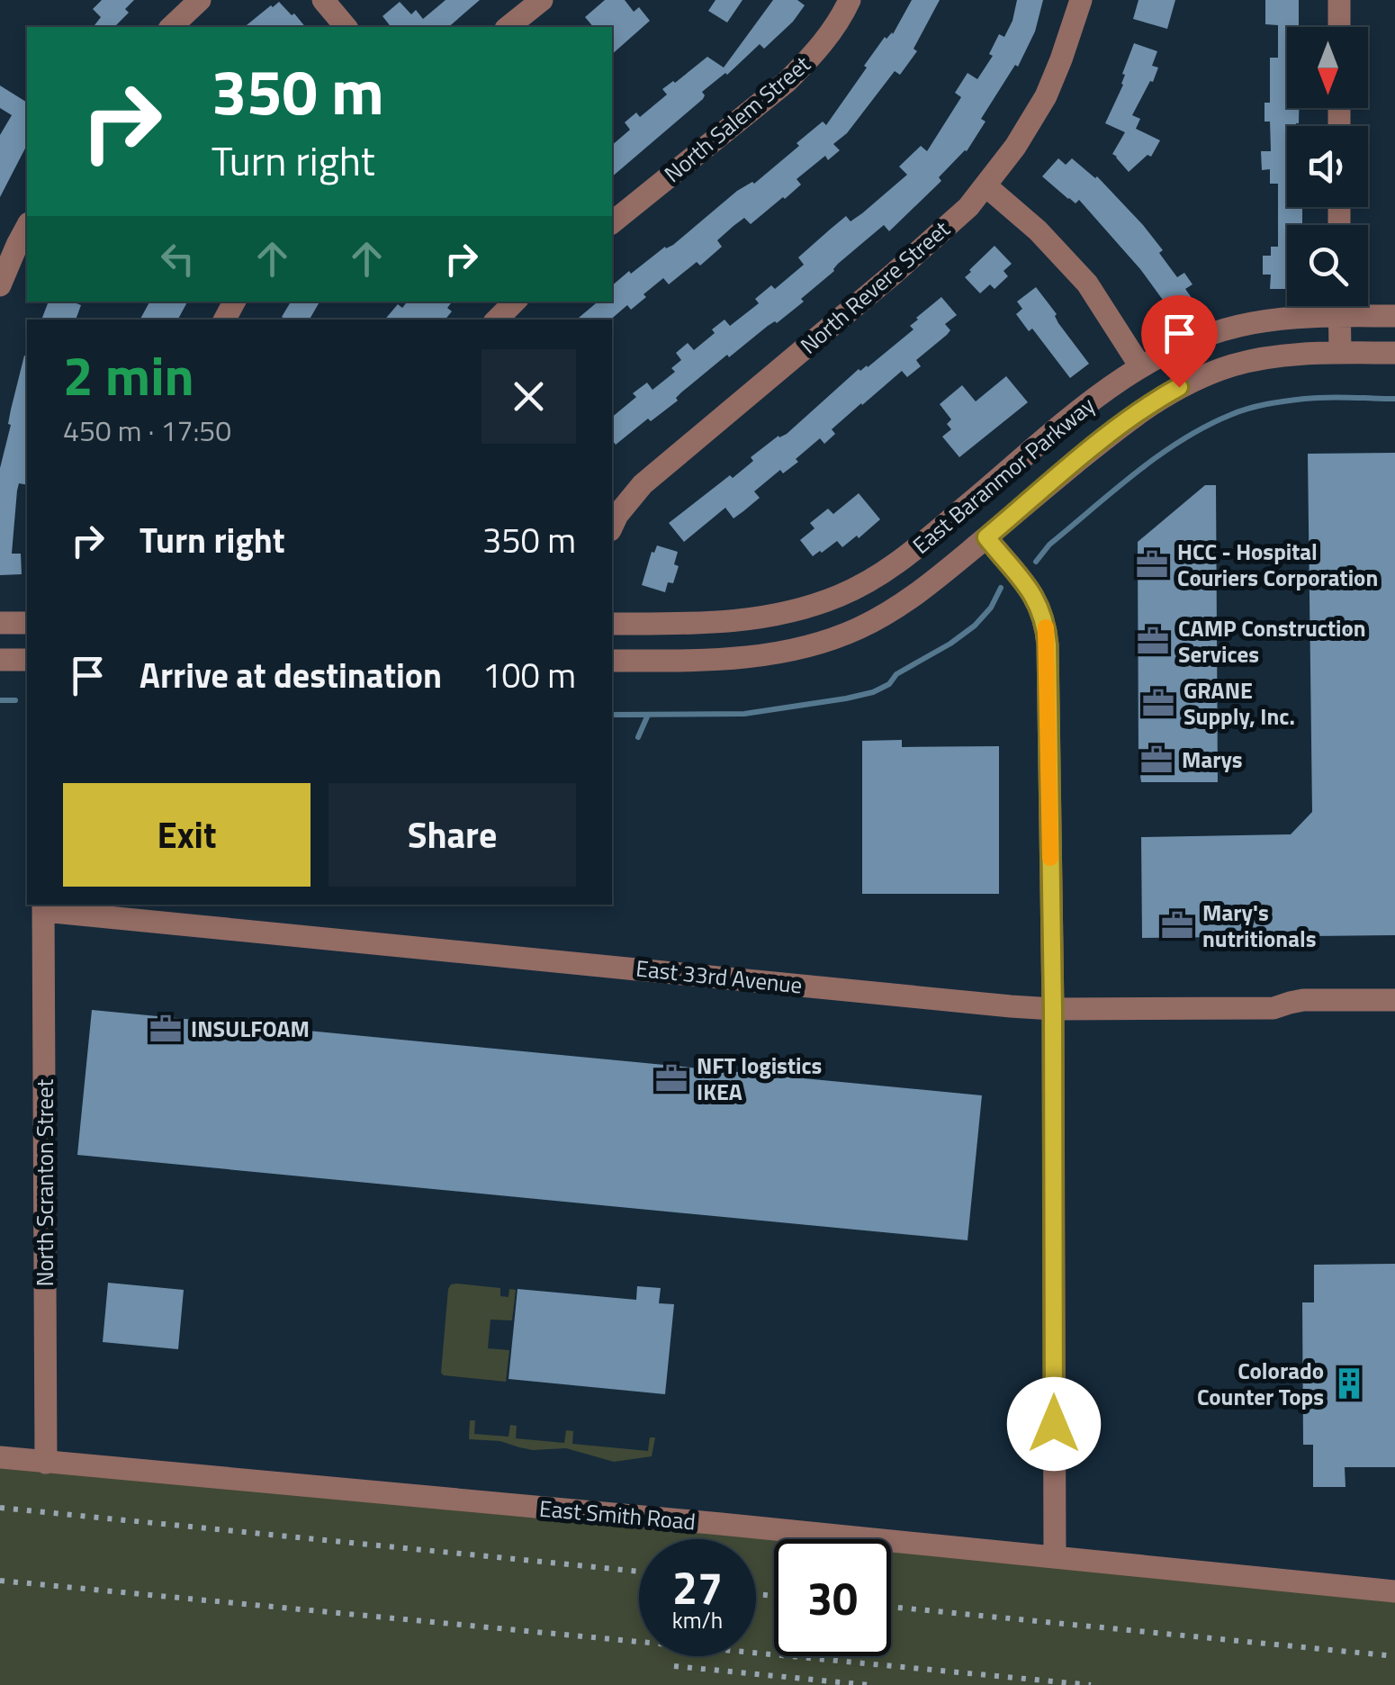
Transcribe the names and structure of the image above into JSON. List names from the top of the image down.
{
  "streets": {
    "street": [
      "North Salem Street",
      "North Revere Street",
      "East Baranmor Parkway",
      "East 33rd Avenue",
      "North Scranton Street",
      "East Smith Road"
    ]
  },
  "crossings": [
    ["East 33rd Avenue", "North Scranton Street"],
    ["North Scranton Street", "East Smith Road"]
  ],
  "places": {
    "office": [
      "HCC - Hospital Couriers Corporation",
      "CAMP Construction Services",
      "GRANE Supply, Inc.",
      "Marys",
      "Mary's nutritionals",
      "INSULFOAM",
      "NFT logistics IKEA"
    ],
    "building": ["Colorado Counter Tops"]
  },
  "north": "bottom",
  "page": {
    "turn": ["350 m", "Turn right"],
    "heading": ["2 min", "450 m · 17:50"],
    "list": [
      {
        "name": "Turn right",
        "value": "350 m"
      },
      {
        "name": "Arrive at destination",
        "value": "100 m"
      }
    ],
    "buttons": ["Exit", "Share"],
    "speed": "27 km/h",
    "limit": "30"
  }
}
